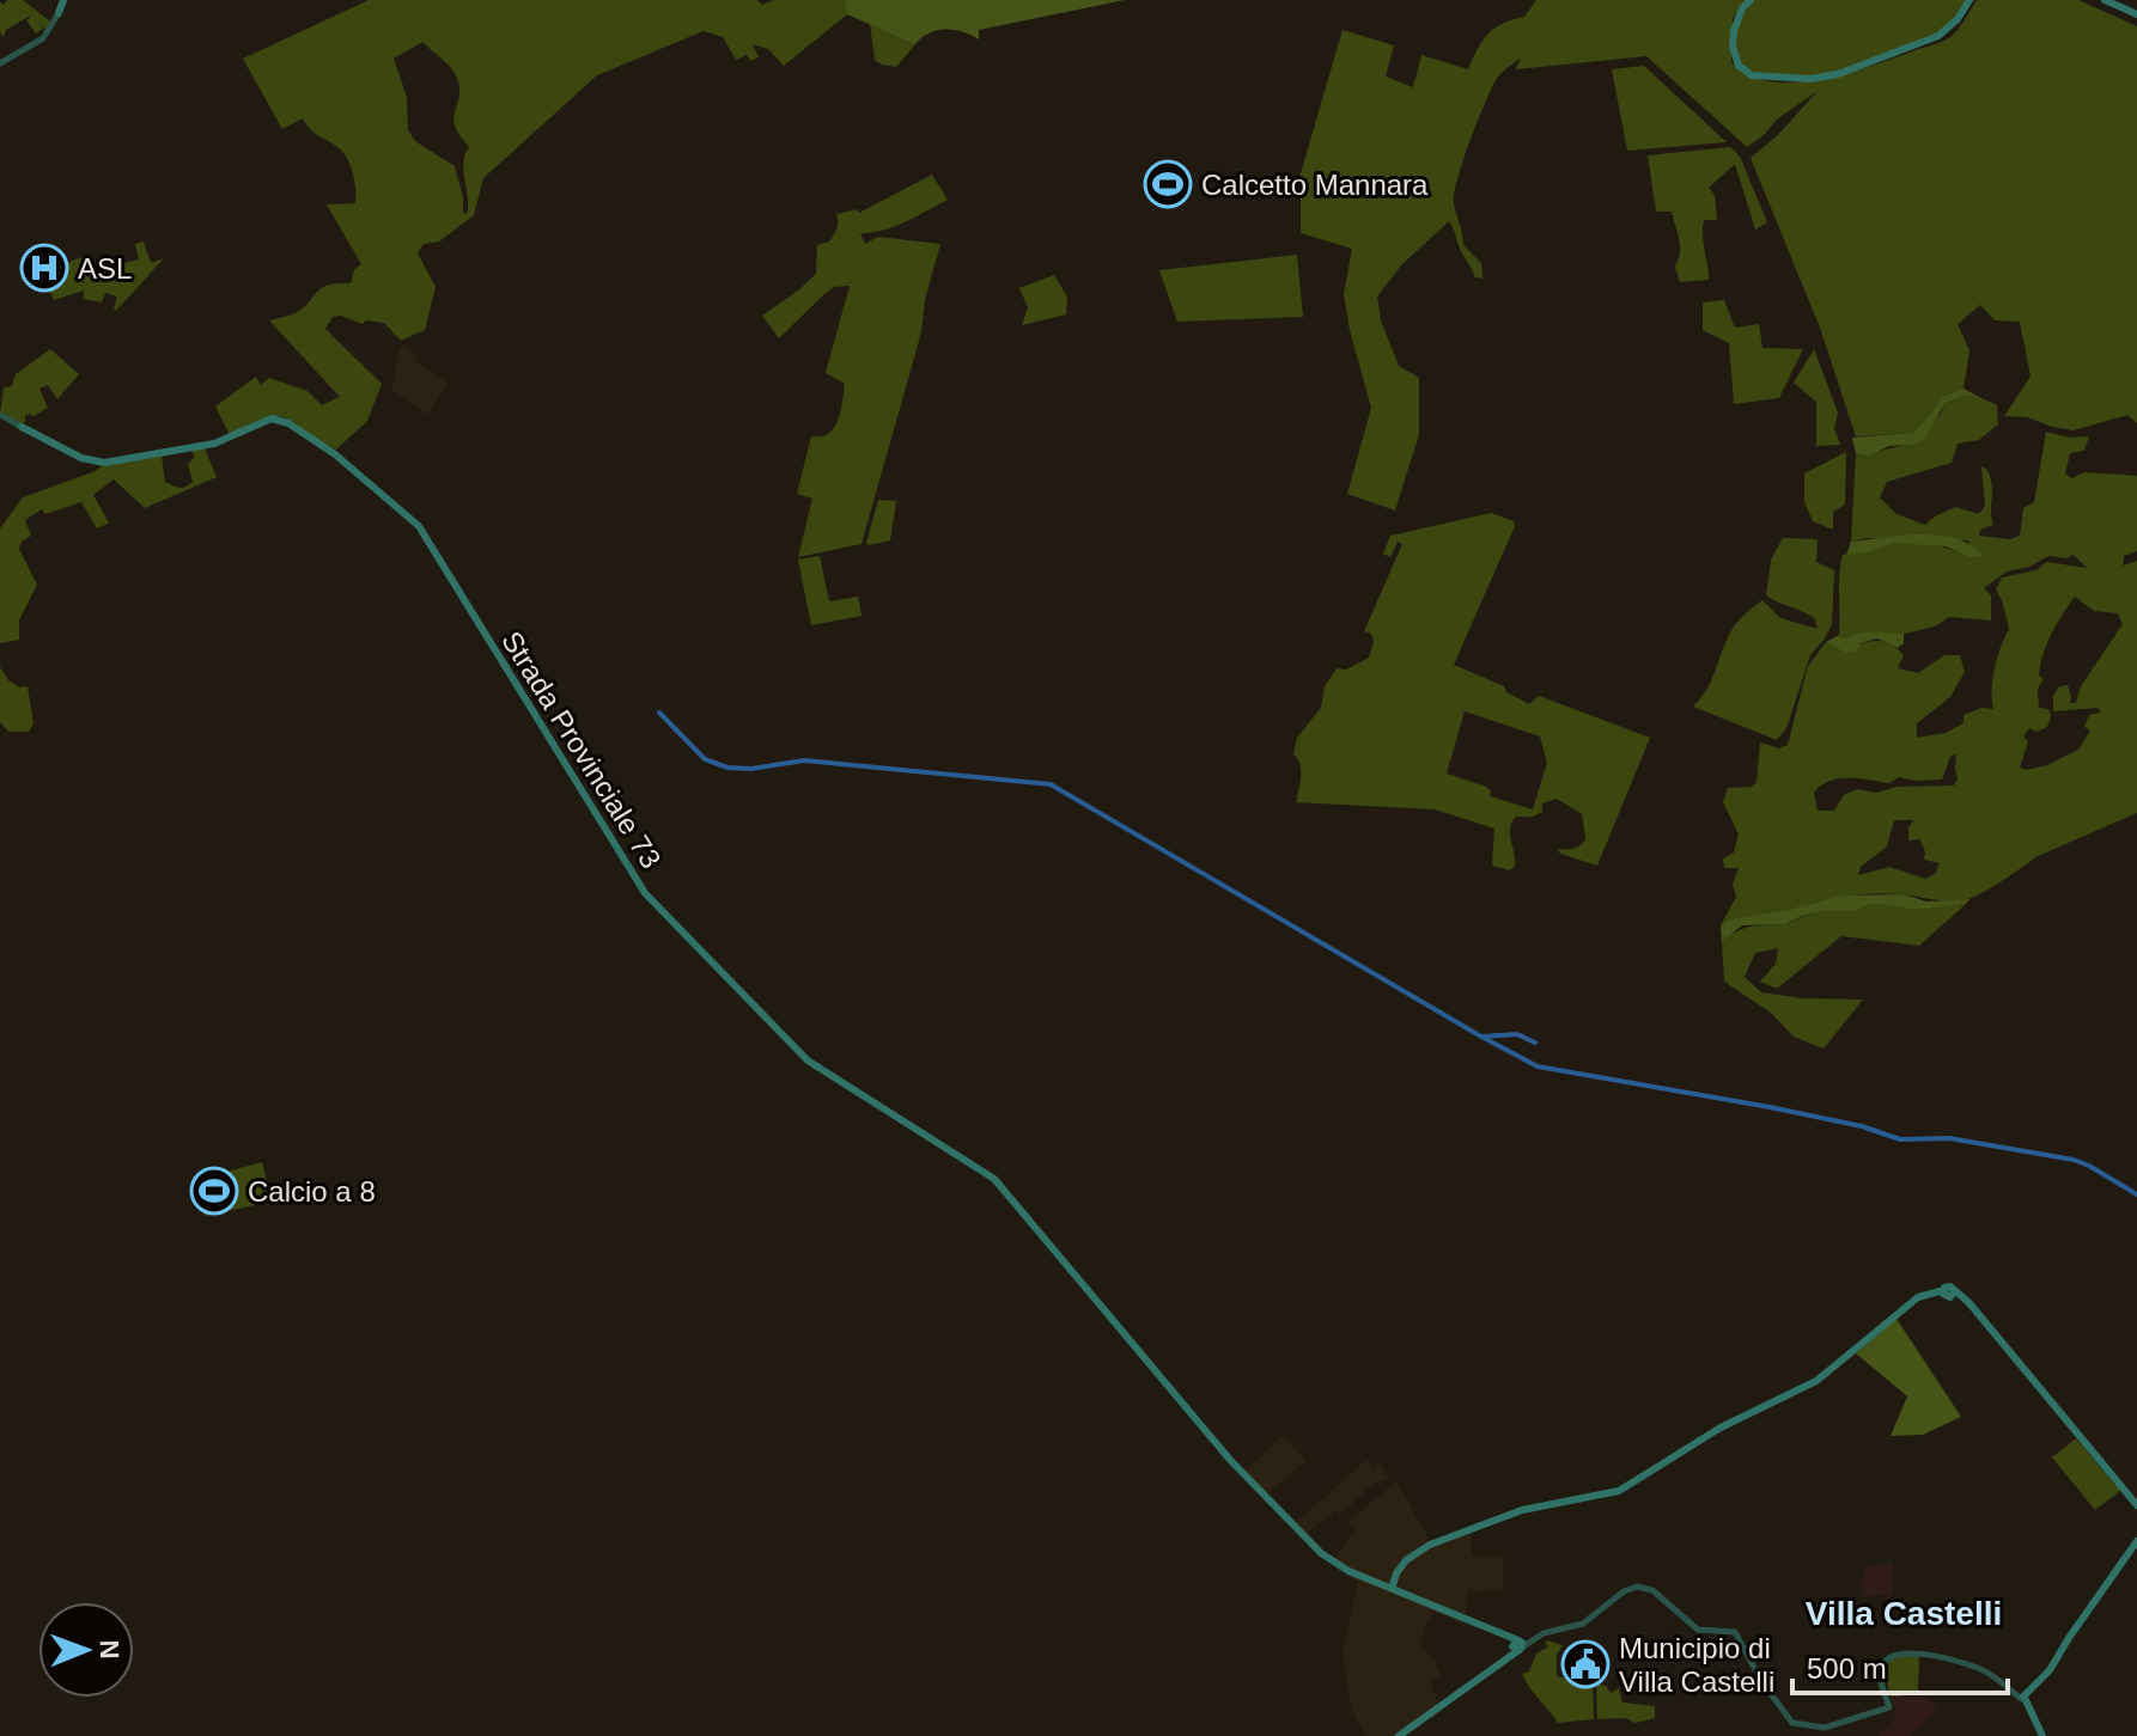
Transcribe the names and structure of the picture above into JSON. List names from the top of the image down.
{
  "streets": {
    "main road": ["Strada Provinciale 73"]
  },
  "districts": ["Villa Castelli"],
  "places": {
    "sports": ["Calcetto Mannara", "Calcio a 8"],
    "hospital": ["ASL"],
    "public building": ["Municipio di Villa Castelli"]
  },
  "scale_bar": "500 m",
  "north": "right"
}
